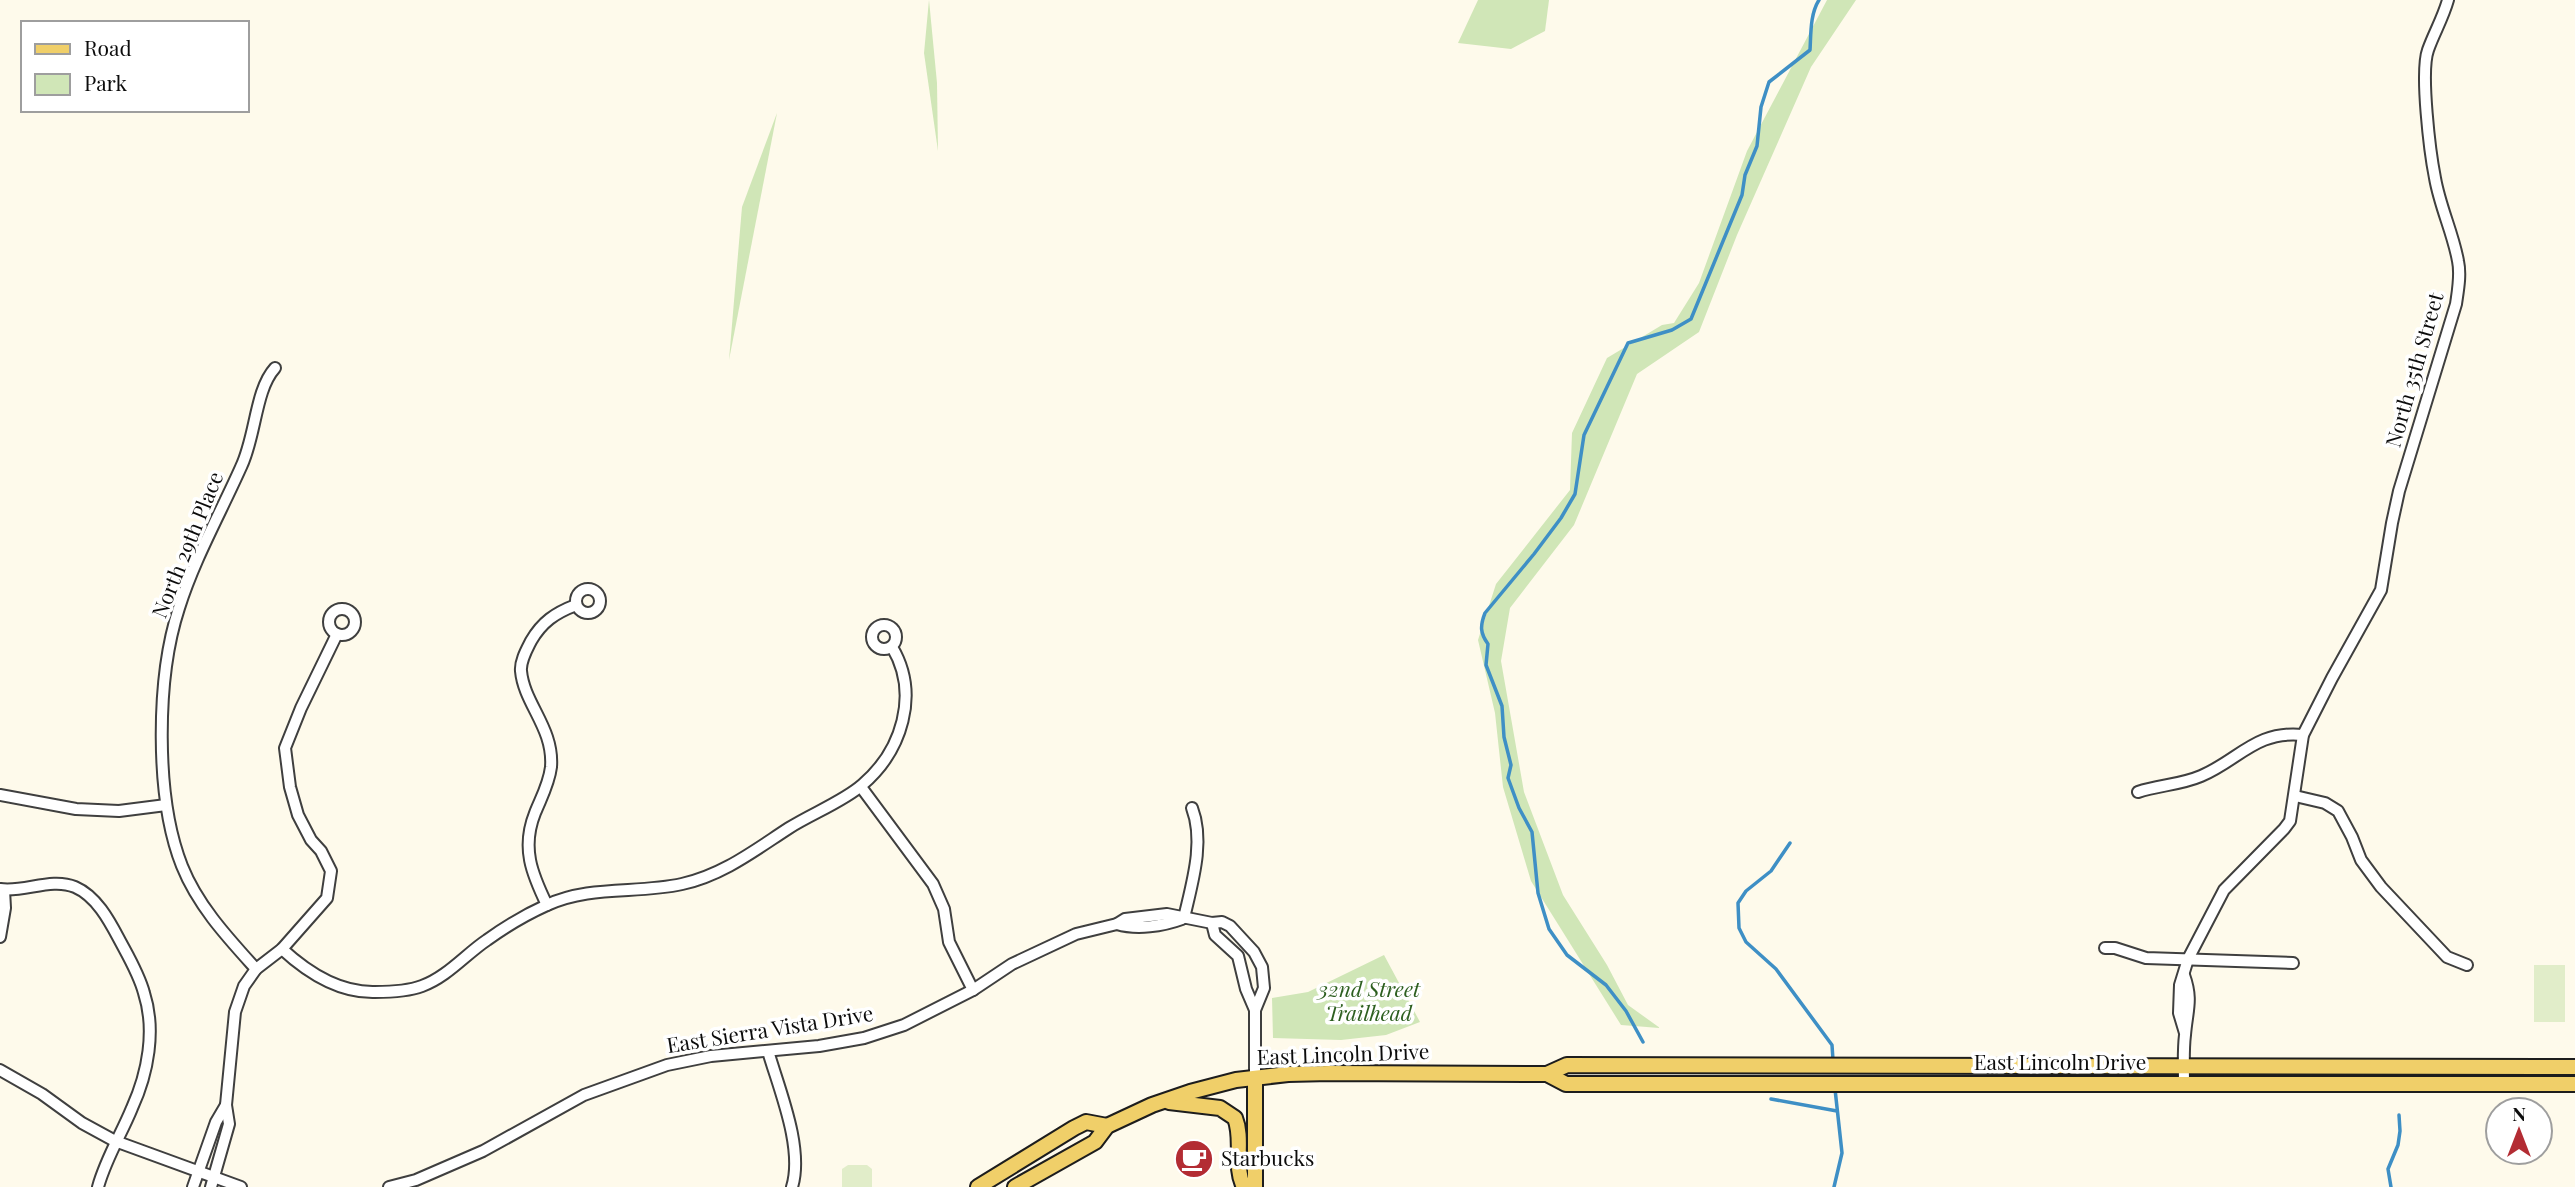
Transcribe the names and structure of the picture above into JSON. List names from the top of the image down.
{
  "streets": {
    "main road": ["East Lincoln Drive"],
    "street": ["North 35th Street", "North 29th Place", "East Sierra Vista Drive"]
  },
  "crossings": [
    ["North 35th Street", "East Lincoln Drive"],
    ["East Sierra Vista Drive", "East Lincoln Drive"]
  ],
  "parks": ["32nd Street Trailhead"],
  "places": {
    "cafe": ["Starbucks"]
  },
  "legend": ["Road", "Park"],
  "north": "top"
}
